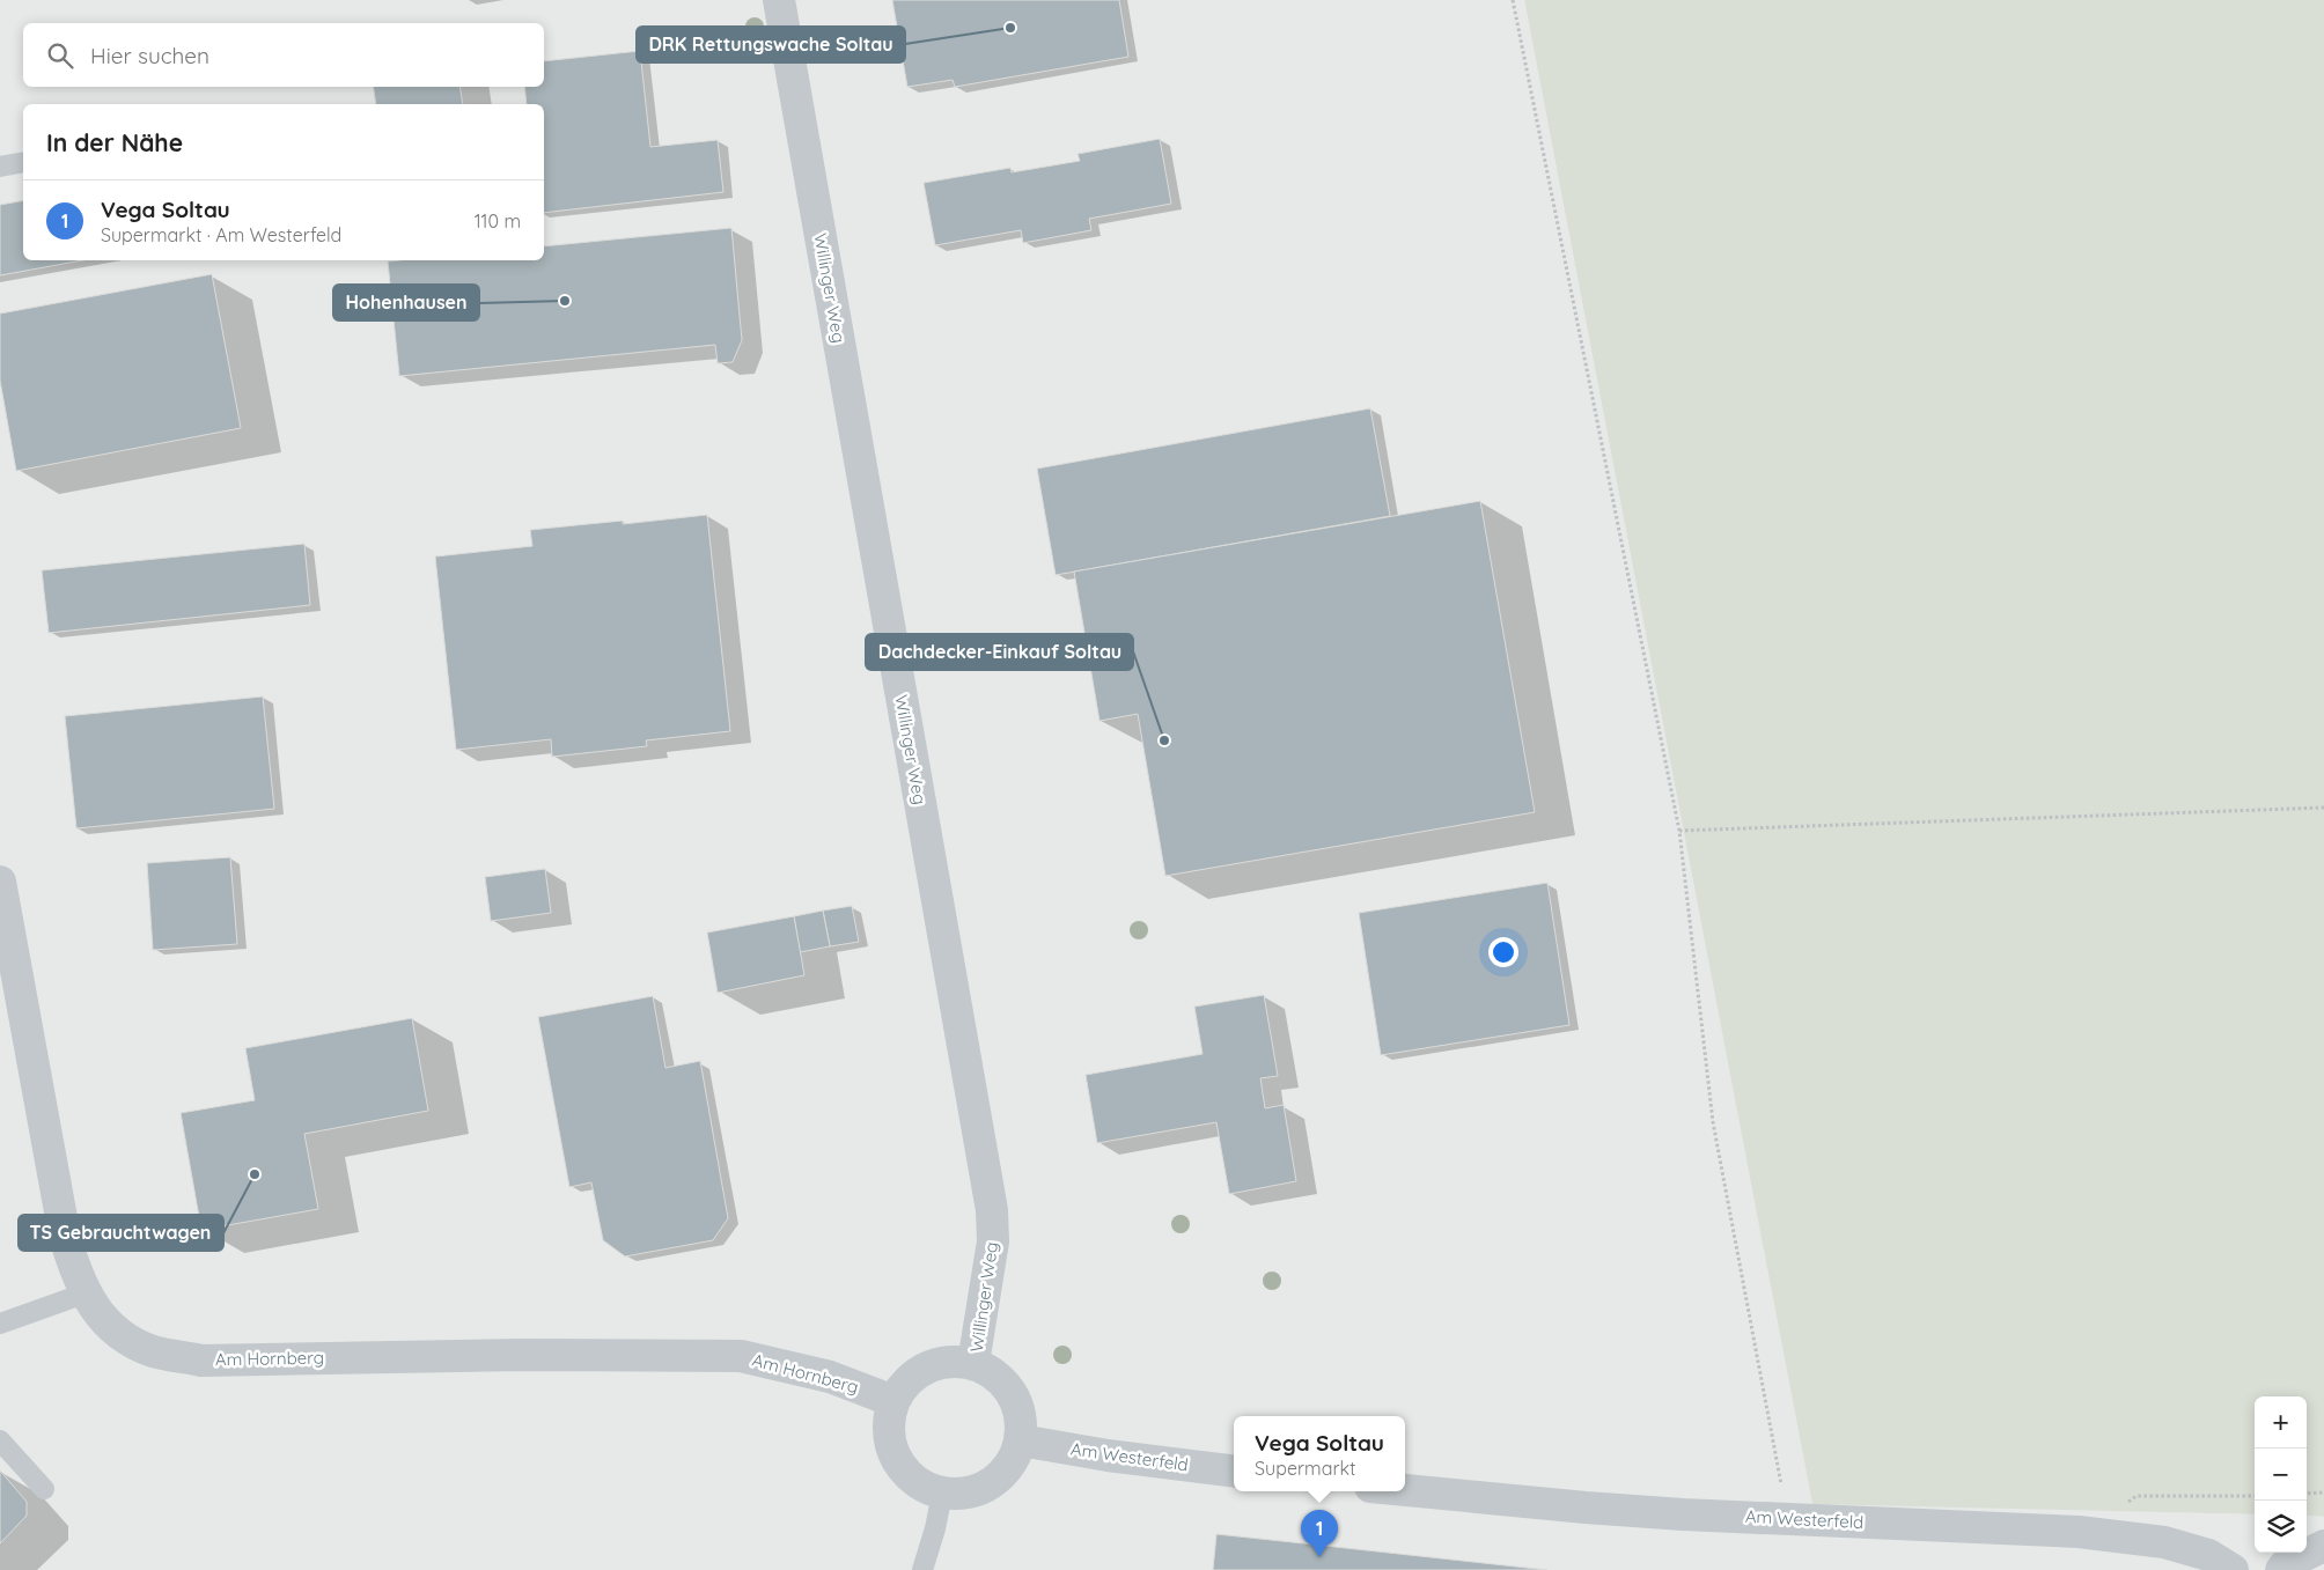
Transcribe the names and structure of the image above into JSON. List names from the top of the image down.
{
  "streets": {
    "street": ["Willinger Weg", "Am Hornberg", "Am Westerfeld"]
  },
  "crossings": [
    ["Willinger Weg", "Am Hornberg"],
    ["Willinger Weg", "Am Westerfeld"],
    ["Am Hornberg", "Am Westerfeld"]
  ],
  "places": [
    "DRK Rettungswache Soltau",
    "Hohenhausen",
    "Dachdecker-Einkauf Soltau",
    "TS Gebrauchtwagen"
  ],
  "page": {
    "search": "Hier suchen",
    "heading": "In der Nähe",
    "list": [
      {
        "mark": "1",
        "name": "Vega Soltau",
        "note": "Supermarkt · Am Westerfeld",
        "value": "110 m"
      }
    ],
    "map_buttons": ["+", "−"],
    "popup": ["Vega Soltau", "Supermarkt"],
    "pins": "1"
  }
}
